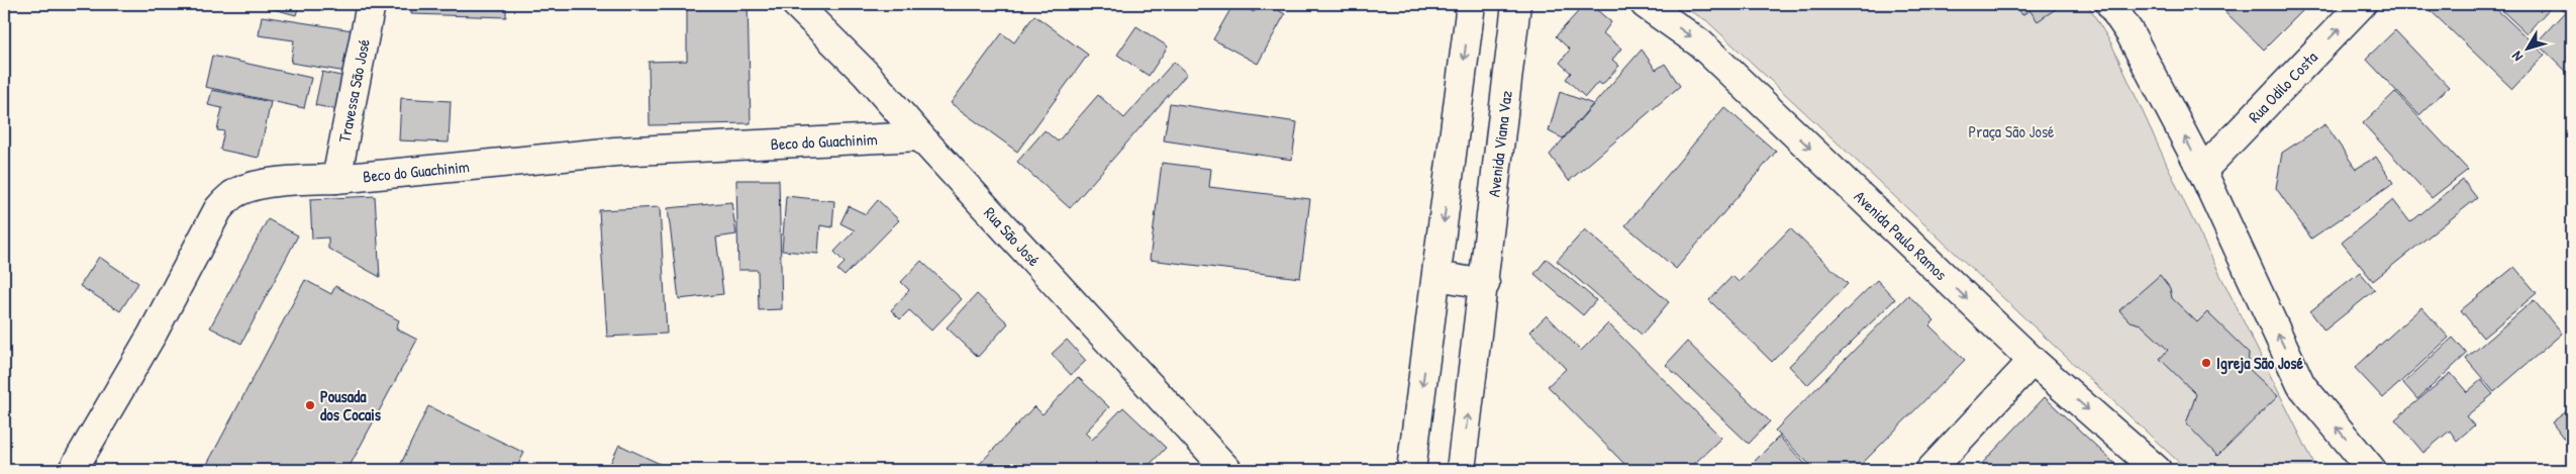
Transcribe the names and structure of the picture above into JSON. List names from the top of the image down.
{
  "streets": {
    "street": [
      "Rua Odilo Costa",
      "Travessa São José",
      "Beco do Guachinim",
      "Avenida Viana Vaz",
      "Avenida Paulo Ramos",
      "Rua São José"
    ]
  },
  "crossings": [
    ["Travessa São José", "Beco do Guachinim"],
    ["Beco do Guachinim", "Rua São José"]
  ],
  "one_way": ["Rua Odilo Costa", "Avenida Paulo Ramos"],
  "parks": ["Praça São José"],
  "places": ["Igreja São José", "Pousada dos Cocais"],
  "north": "bottom left"
}
